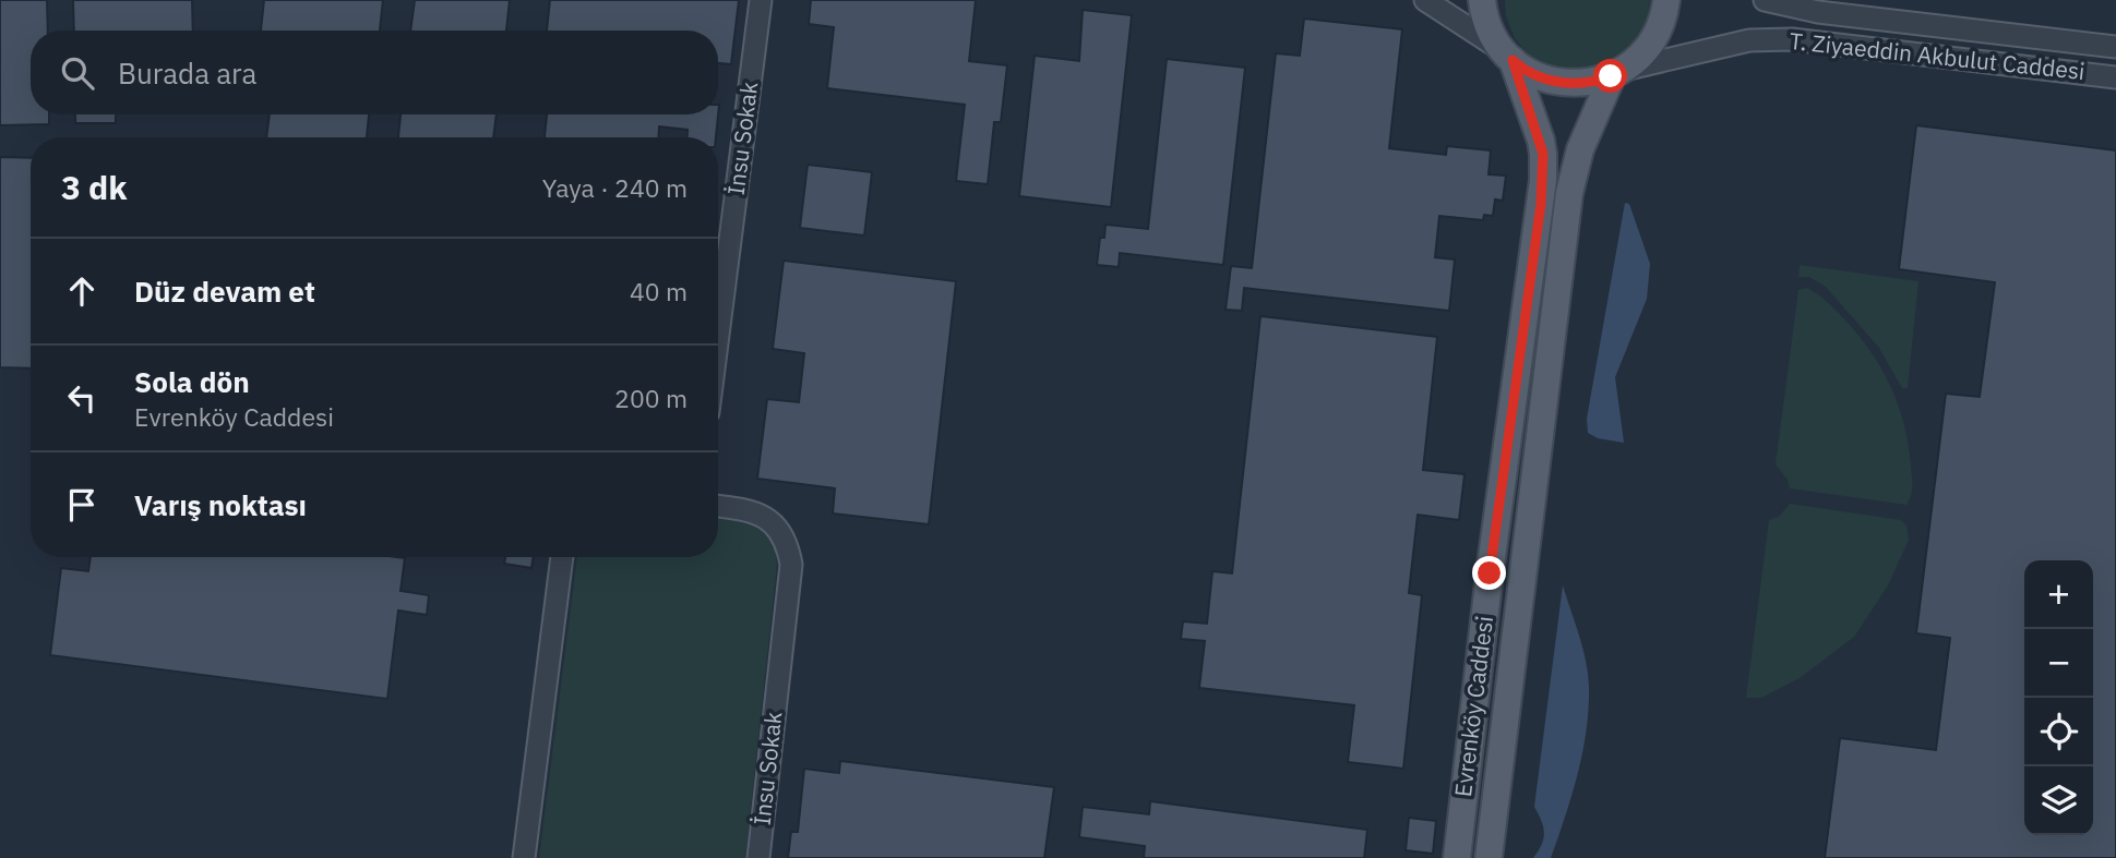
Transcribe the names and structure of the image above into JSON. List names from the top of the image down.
{
  "streets": {
    "main road": ["Evrenköy Caddesi"],
    "street": ["T. Ziyaeddin Akbulut Caddesi", "İnsu Sokak"]
  },
  "crossings": [
    ["T. Ziyaeddin Akbulut Caddesi", "Evrenköy Caddesi"]
  ],
  "page": {
    "search": "Burada ara",
    "heading": ["3 dk", "Yaya · 240 m"],
    "list": [
      ["Düz devam et", "40 m"],
      ["Sola dön", "Evrenköy Caddesi", "200 m"],
      "Varış noktası"
    ],
    "map_buttons": ["+", "−"]
  }
}
